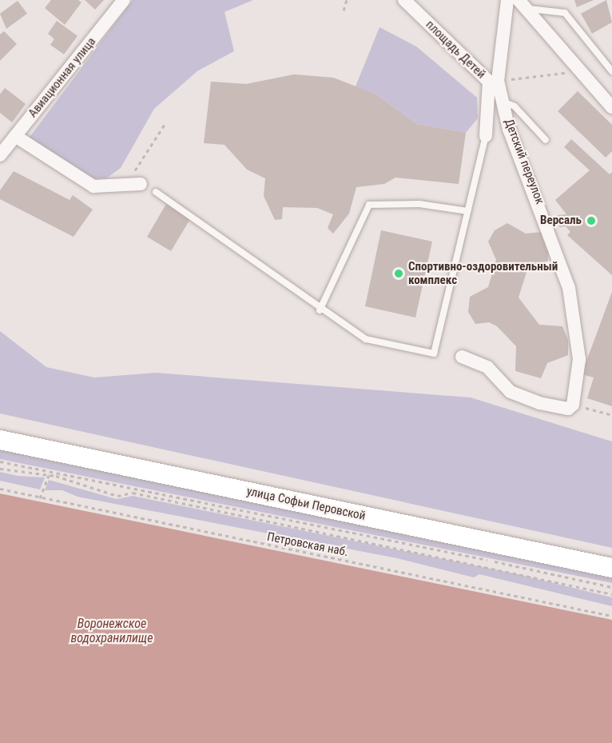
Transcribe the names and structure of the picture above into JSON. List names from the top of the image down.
{
  "streets": {
    "main road": ["улица Софьи Перовской"],
    "street": ["площадь Детей", "Авиационная улица", "Детский переулок"],
    "path": ["Петровская наб."]
  },
  "water": ["Воронежское водохранилище"],
  "places": ["Версаль", "Спортивно-оздоровительный комплекс"]
}
